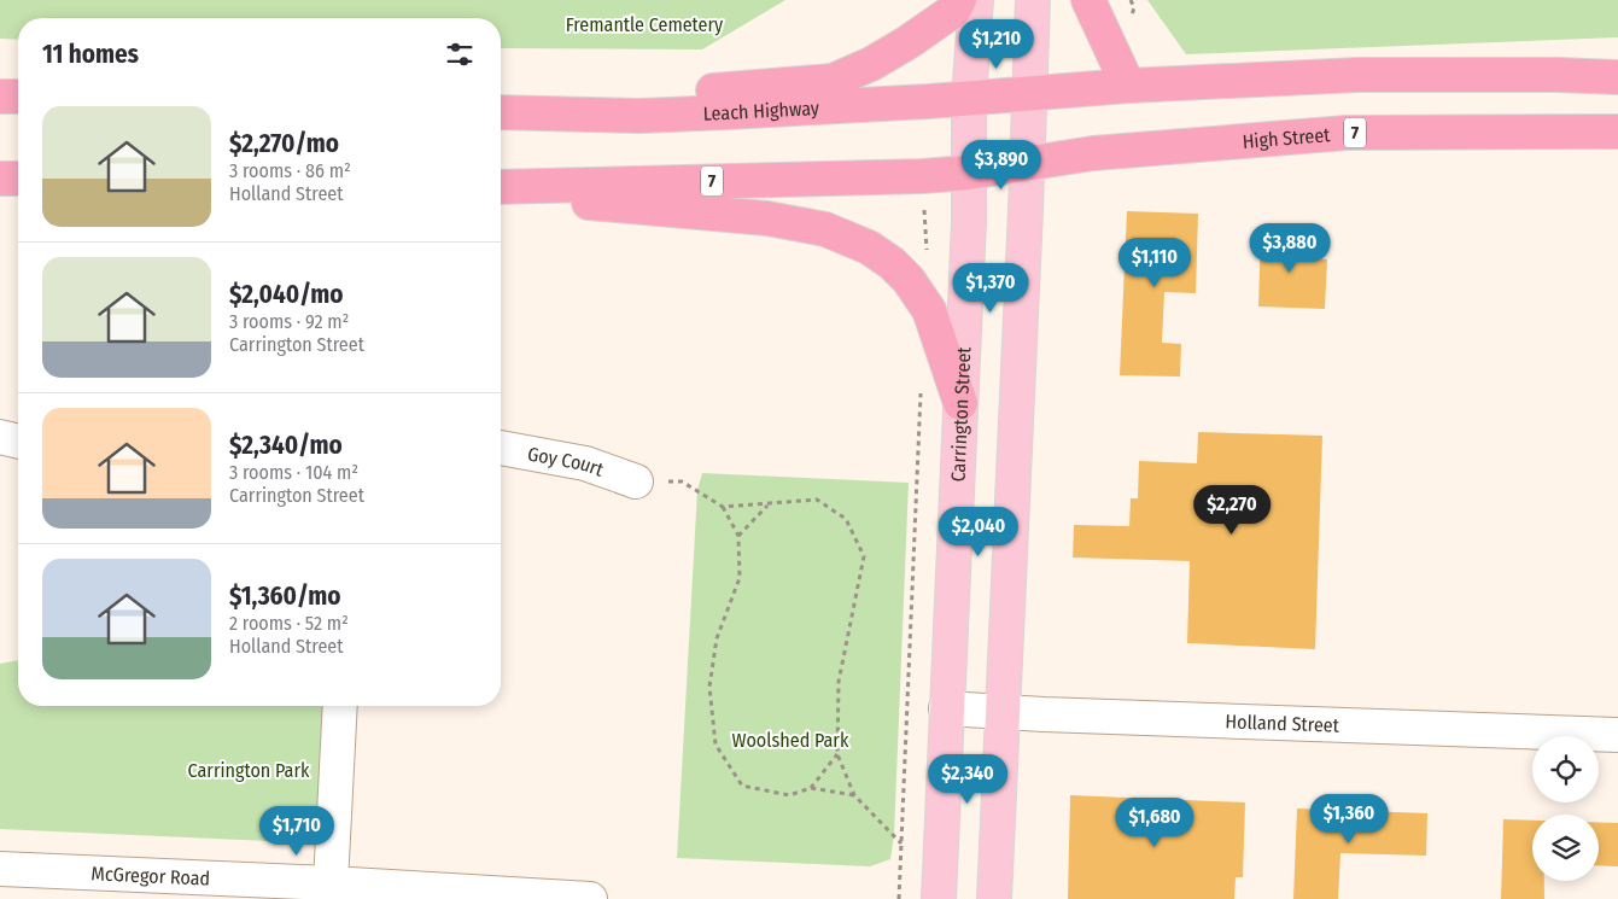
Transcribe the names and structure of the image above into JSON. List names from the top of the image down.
{
  "streets": {
    "highway": ["Leach Highway", "7", "High Street"],
    "main road": ["Carrington Street"],
    "street": ["Goy Court", "Holland Street", "McGregor Road"]
  },
  "crossings": [
    ["Leach Highway", "Carrington Street"],
    ["7", "High Street"],
    ["7", "Carrington Street"],
    ["Carrington Street", "Holland Street"]
  ],
  "parks": ["Fremantle Cemetery", "Woolshed Park", "Carrington Park"],
  "page": {
    "heading": "11 homes",
    "price": [
      "$1,210",
      "$3,890",
      "$3,880",
      "$1,110",
      "$1,370",
      "$2,270",
      "$2,040",
      "$2,340",
      "$1,360",
      "$1,680",
      "$1,710"
    ],
    "list": [
      {
        "name": "$2,270/mo",
        "note": "3 rooms · 86 m² · Holland Street"
      },
      {
        "name": "$2,040/mo",
        "note": "3 rooms · 92 m² · Carrington Street"
      },
      {
        "name": "$2,340/mo",
        "note": "3 rooms · 104 m² · Carrington Street"
      },
      {
        "name": "$1,360/mo",
        "note": "2 rooms · 52 m² · Holland Street"
      }
    ]
  }
}
